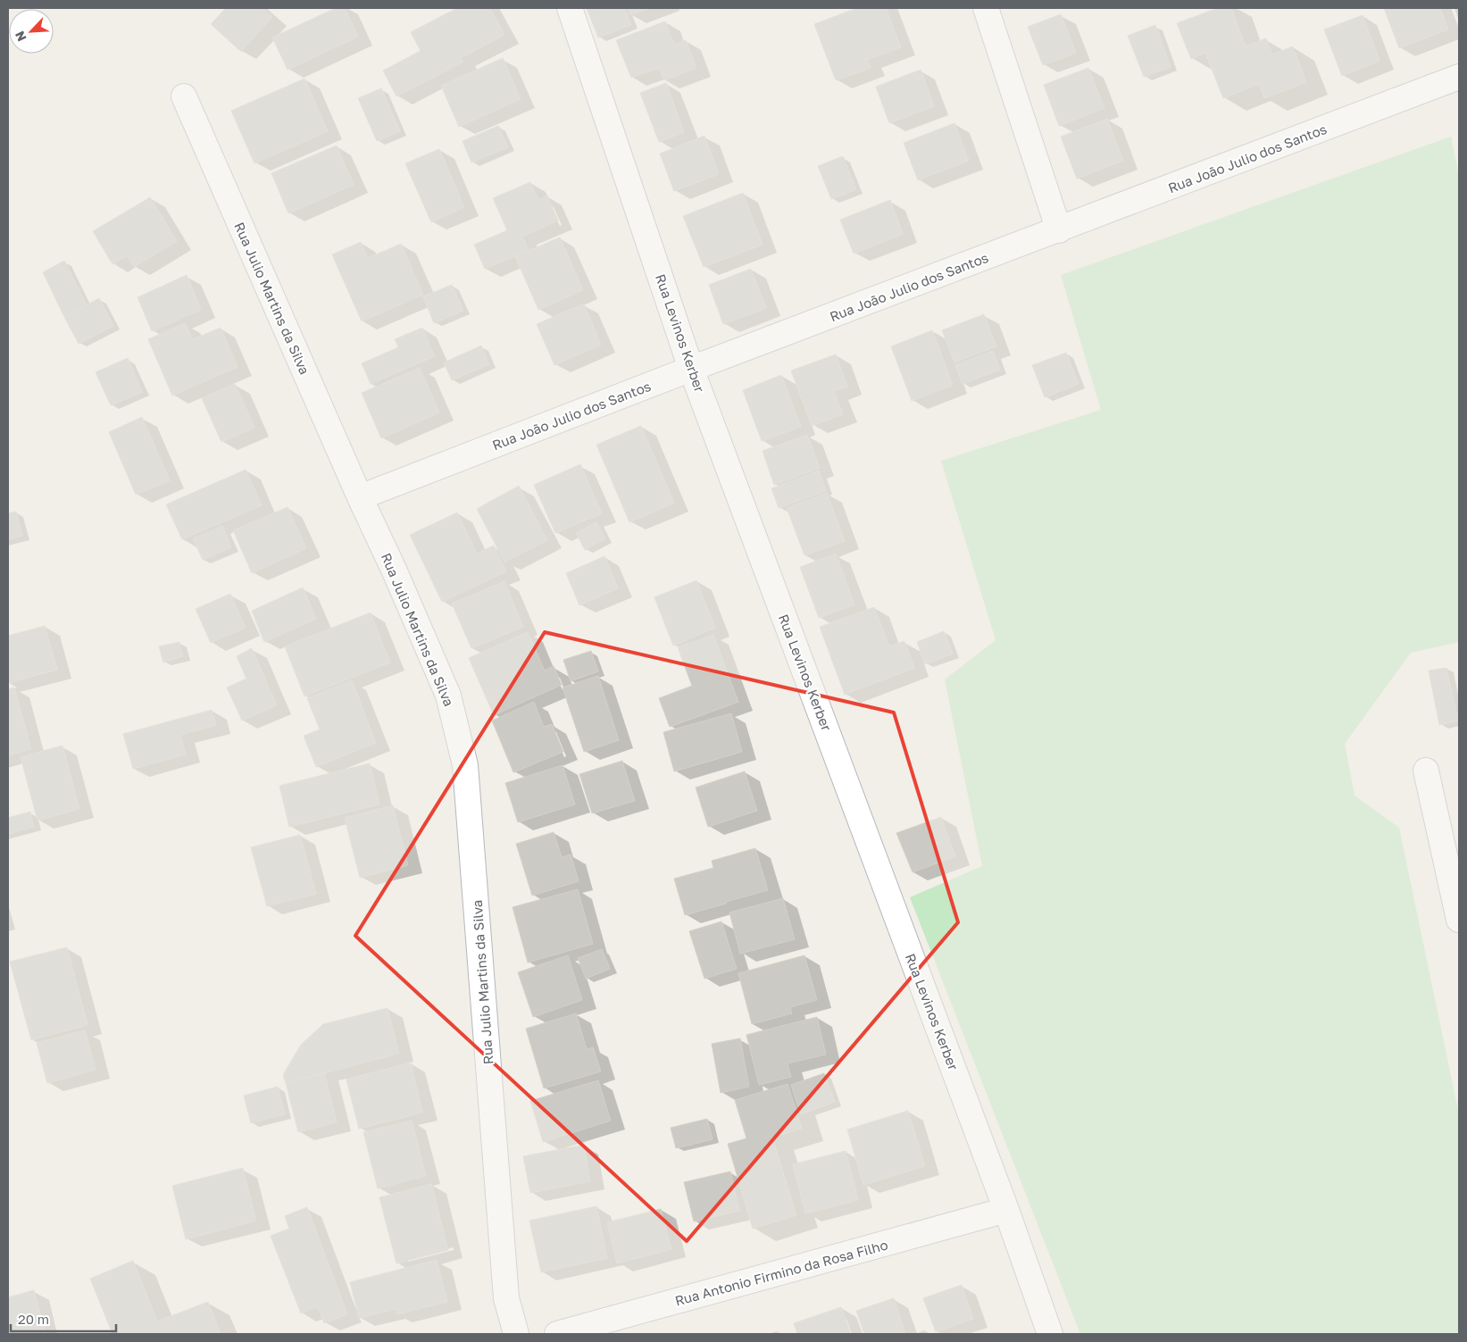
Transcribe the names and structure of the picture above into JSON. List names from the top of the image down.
{
  "streets": {
    "street": [
      "Rua João Julio dos Santos",
      "Rua Julio Martins da Silva",
      "Rua Levinos Kerber",
      "Rua Antonio Firmino da Rosa Filho"
    ]
  },
  "crossings": [
    ["Rua João Julio dos Santos", "Rua Julio Martins da Silva"],
    ["Rua João Julio dos Santos", "Rua Levinos Kerber"],
    ["Rua Levinos Kerber", "Rua Antonio Firmino da Rosa Filho"]
  ],
  "scale_bar": "20 m",
  "north": "bottom left"
}
